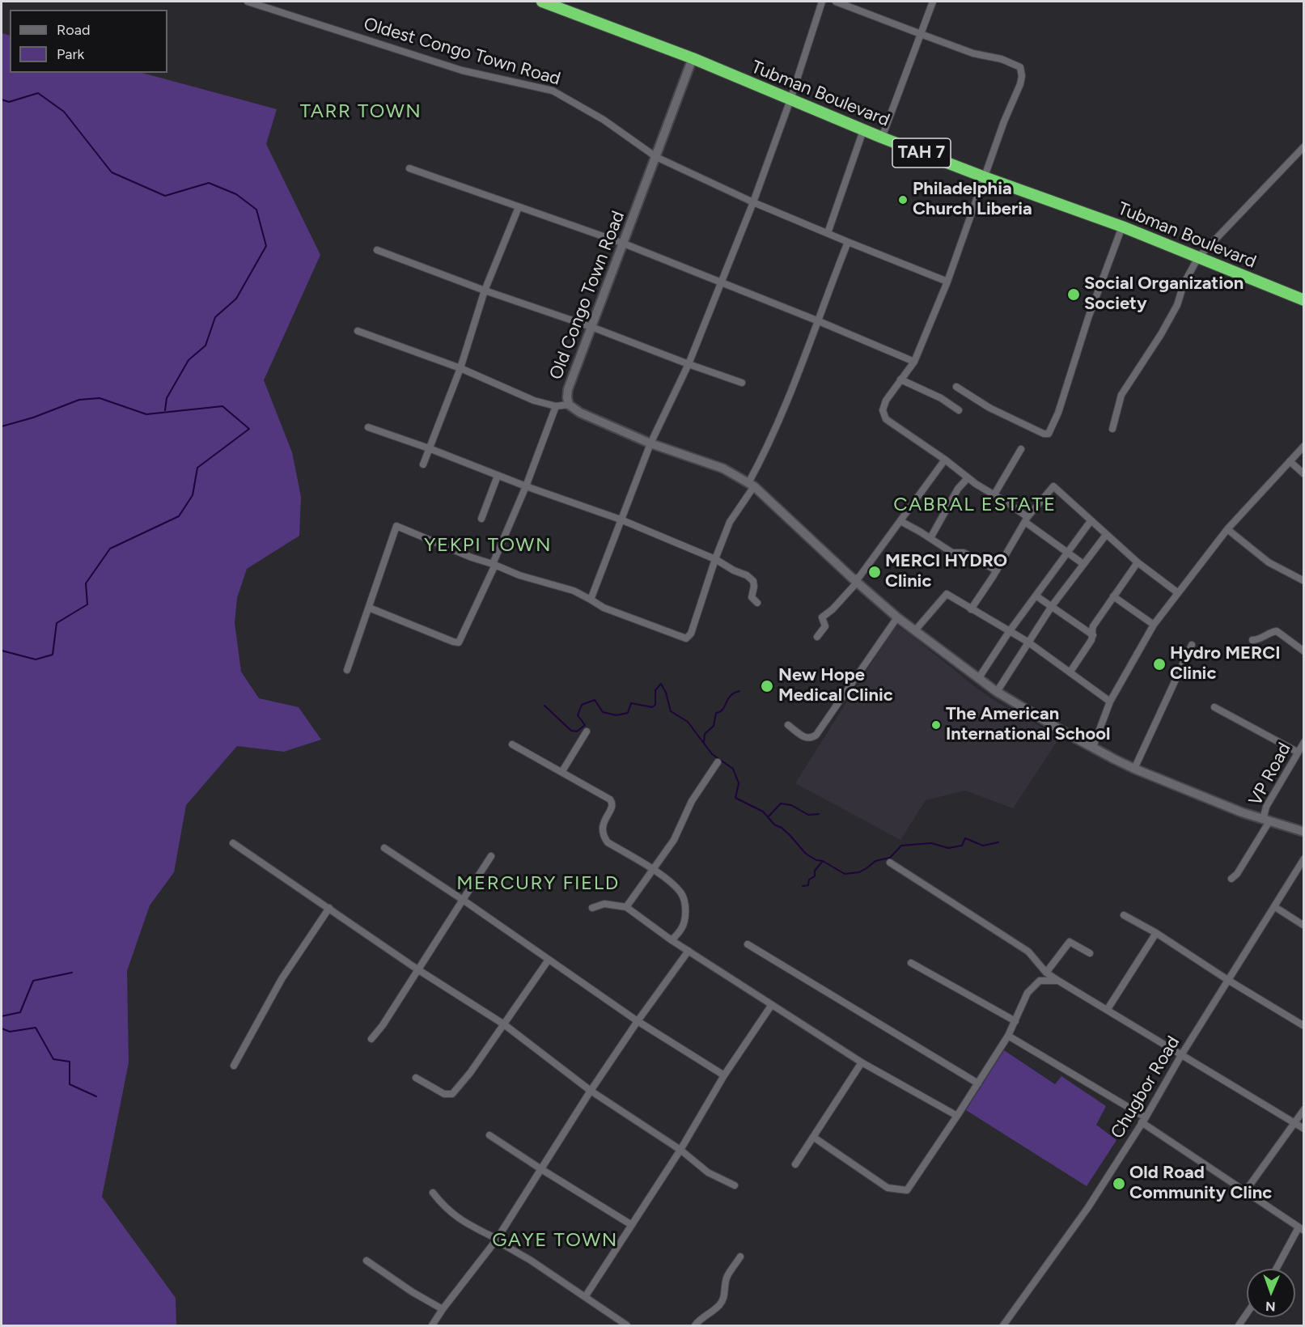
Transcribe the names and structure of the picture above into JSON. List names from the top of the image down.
{
  "streets": {
    "highway": ["Tubman Boulevard", "TAH 7"],
    "street": [
      "Oldest Congo Town Road",
      "Old Congo Town Road",
      "VP Road",
      "Chugbor Road"
    ]
  },
  "crossings": [
    ["Oldest Congo Town Road", "Old Congo Town Road"],
    ["Tubman Boulevard", "Old Congo Town Road"],
    ["Old Congo Town Road", "VP Road"]
  ],
  "districts": [
    "TARR TOWN",
    "CABRAL ESTATE",
    "YEKPI TOWN",
    "MERCURY FIELD",
    "GAYE TOWN"
  ],
  "places": [
    "Philadelphia Church Liberia",
    "Social Organization Society",
    "MERCI HYDRO Clinic",
    "Hydro MERCI Clinic",
    "New Hope Medical Clinic",
    "The American International School",
    "Old Road Community Clinc"
  ],
  "legend": ["Road", "Park"],
  "north": "bottom"
}
